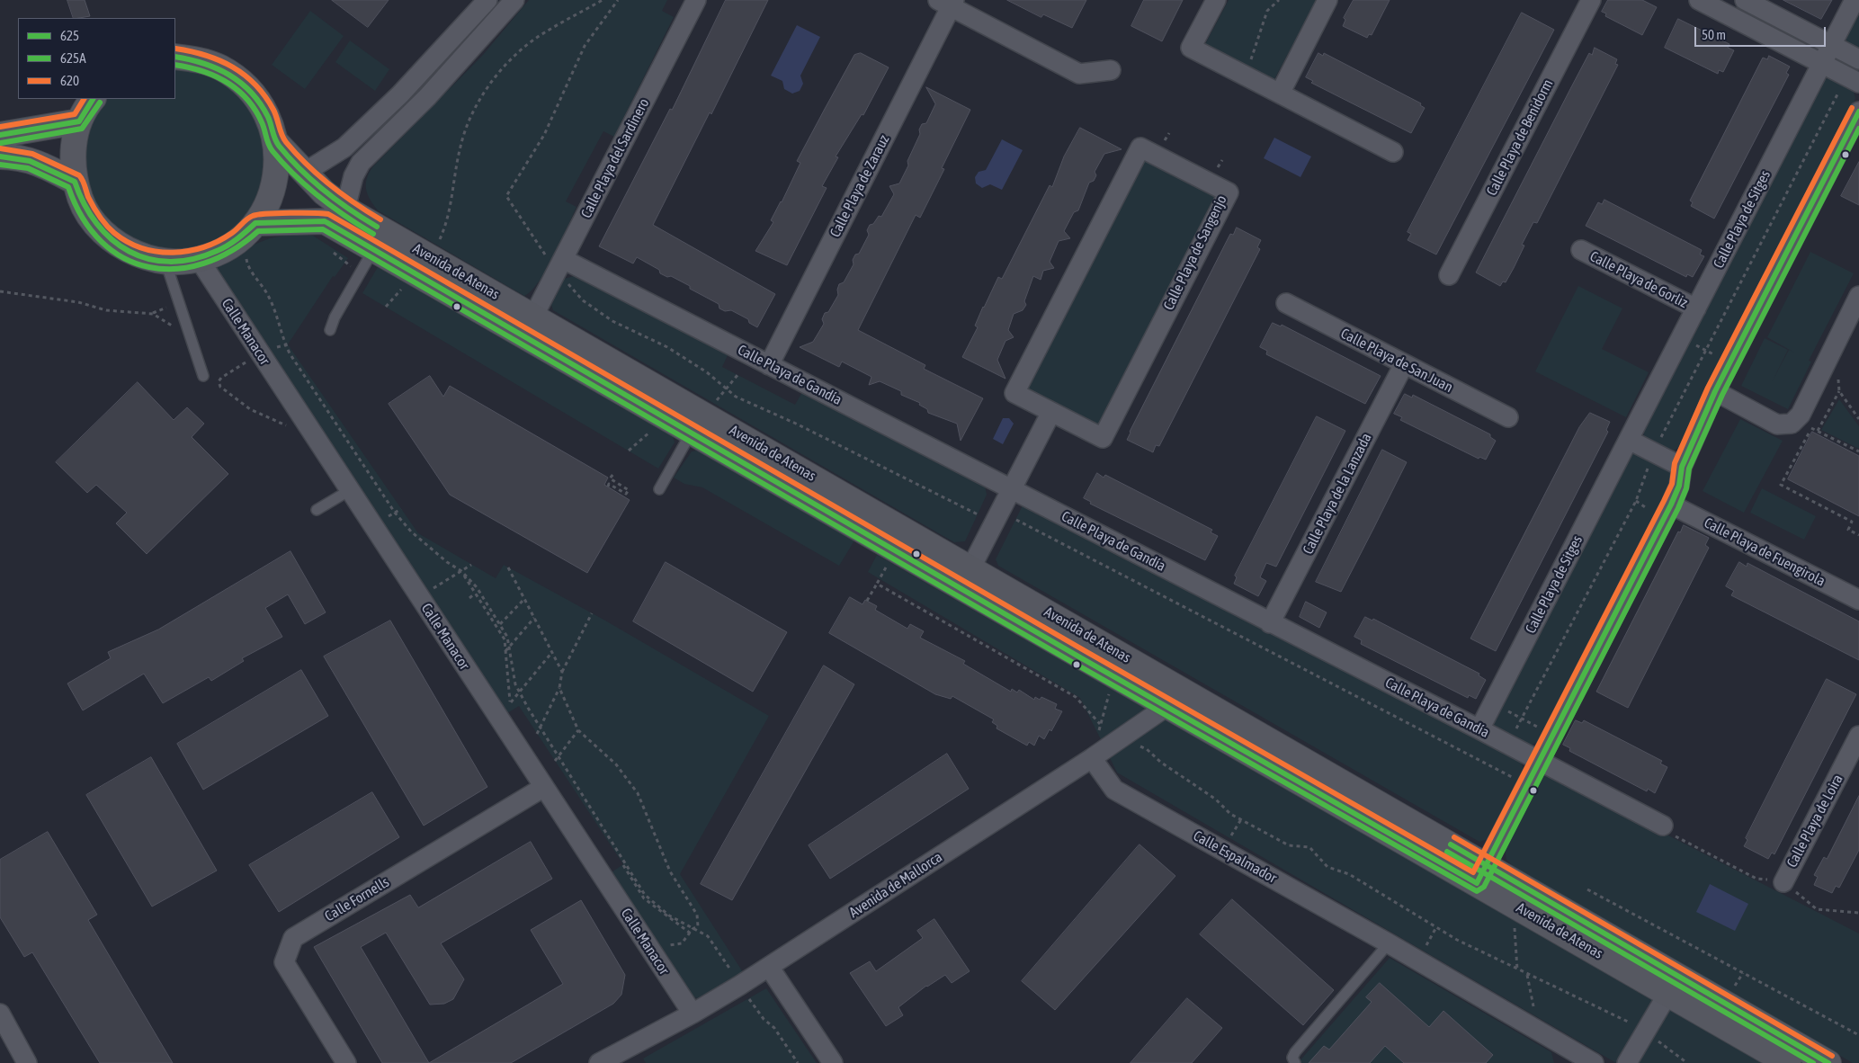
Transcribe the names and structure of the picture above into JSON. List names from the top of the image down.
{
  "streets": {
    "main road": ["Avenida de Atenas"],
    "street": [
      "Calle Playa de Benidorm",
      "Calle Playa del Sardinero",
      "Calle Playa de Zarauz",
      "Calle Playa de Sitges",
      "Calle Playa de Sangenjo",
      "Calle Playa de Gorliz",
      "Calle Manacor",
      "Calle Playa de San Juan",
      "Calle Playa de Gandía",
      "Calle Playa de la Lanzada",
      "Calle Playa de Fuengirola",
      "Calle Playa de Loira",
      "Calle Espalmador",
      "Avenida de Mallorca",
      "Calle Fornells"
    ]
  },
  "crossings": [
    ["Calle Playa del Sardinero", "Avenida de Atenas"],
    ["Calle Playa del Sardinero", "Calle Playa de Gandía"],
    ["Calle Playa de Zarauz", "Calle Playa de Gandía"],
    ["Calle Playa de Sitges", "Calle Playa de Gorliz"],
    ["Calle Playa de Sitges", "Calle Playa de Gandía"],
    ["Avenida de Atenas", "Avenida de Mallorca"],
    ["Calle Manacor", "Avenida de Mallorca"],
    ["Calle Manacor", "Calle Fornells"],
    ["Calle Playa de San Juan", "Calle Playa de la Lanzada"],
    ["Calle Playa de Gandía", "Calle Playa de la Lanzada"],
    ["Calle Espalmador", "Avenida de Mallorca"]
  ],
  "lines": ["transit line 620", "transit line 625", "transit line 625A"],
  "legend": ["625", "625A", "620"],
  "scale_bar": "50 m"
}
